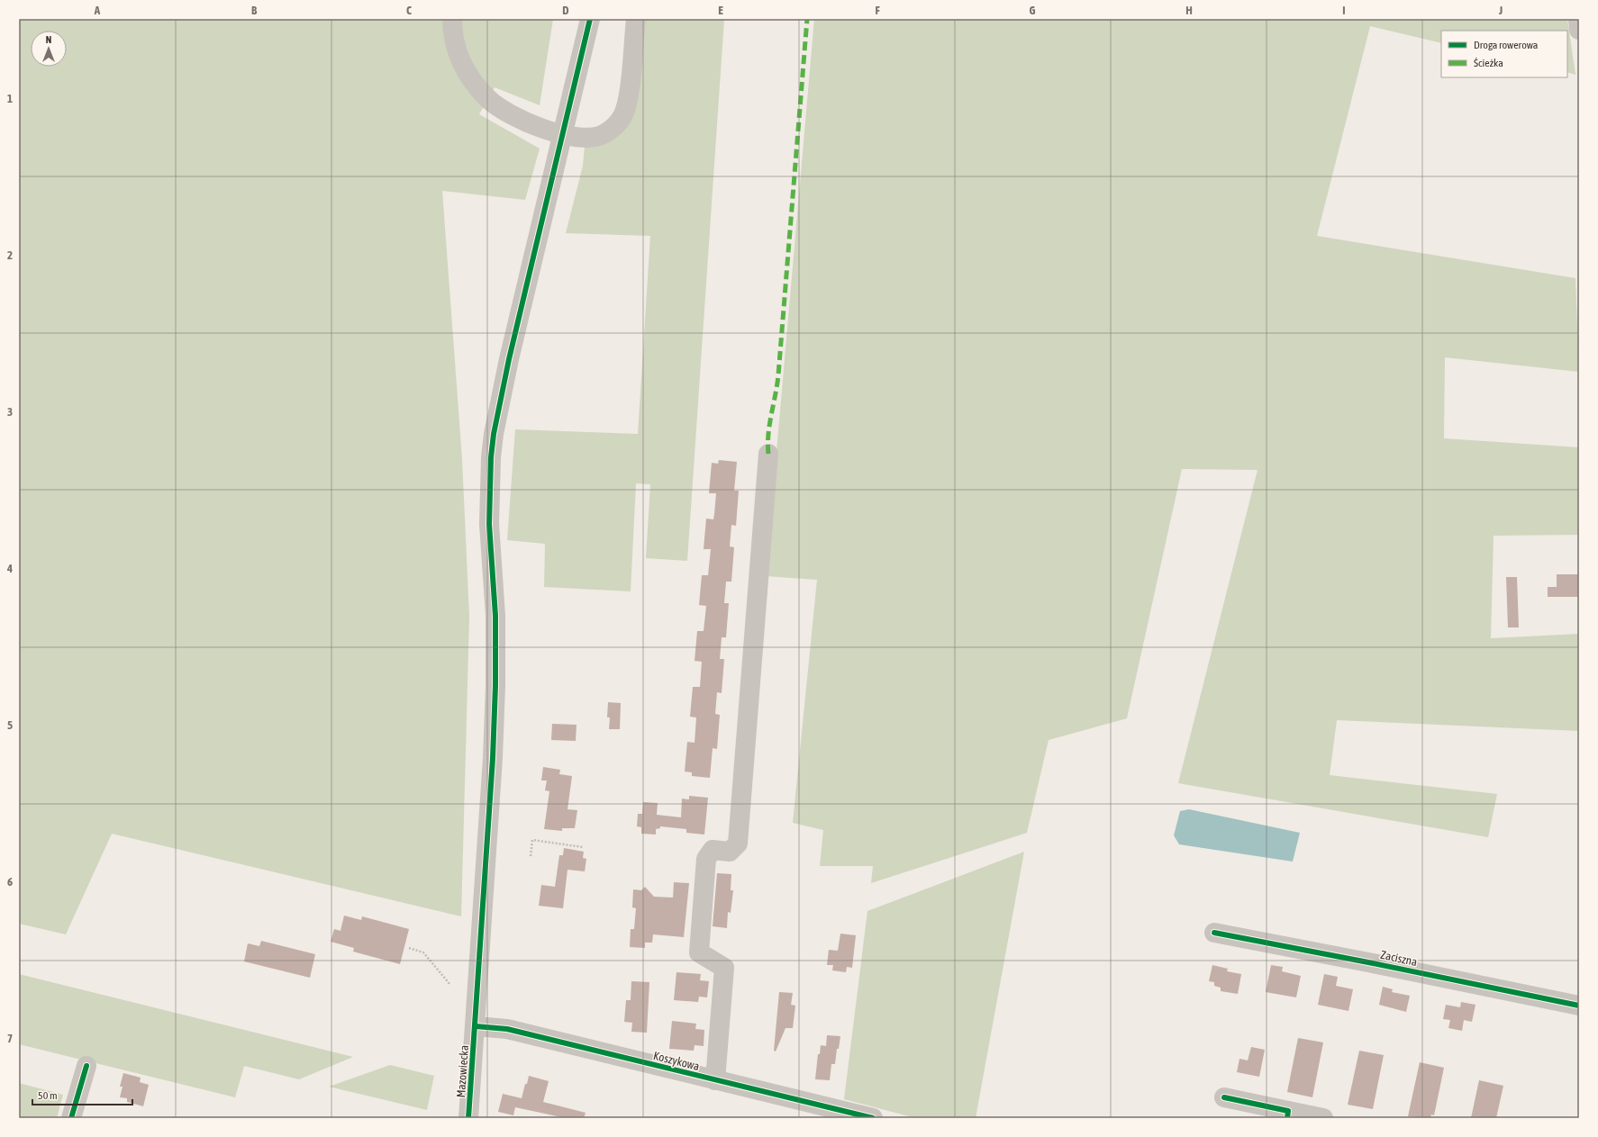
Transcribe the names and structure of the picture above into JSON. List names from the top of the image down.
{
  "streets": {
    "street": ["Zaciszna", "Koszykowa", "Mazowiecka"]
  },
  "crossings": [
    ["Koszykowa", "Mazowiecka"]
  ],
  "legend": ["Droga rowerowa", "Ścieżka"],
  "scale_bar": "50 m",
  "north": "top",
  "grid": {
    "columns": [
      "A",
      "B",
      "C",
      "D",
      "E",
      "F",
      "G",
      "H",
      "I",
      "J"
    ],
    "rows": [
      "1",
      "2",
      "3",
      "4",
      "5",
      "6",
      "7"
    ]
  }
}
